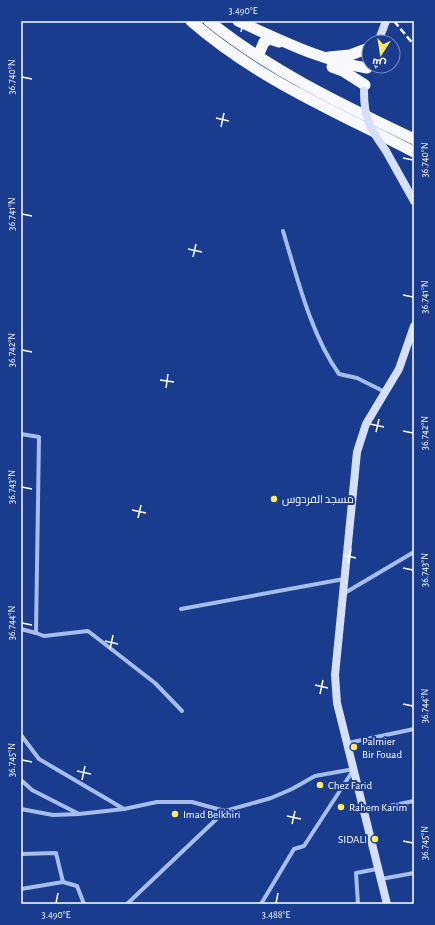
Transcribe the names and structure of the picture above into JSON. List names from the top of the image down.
{
  "places": [
    "مسجد الفردوس",
    "Palmier Bir Fouad",
    "Chez Farid",
    "Rahem Karim",
    "Imad Belkhiri",
    "SIDALI"
  ],
  "north": "bottom",
  "coordinates": [
    "3.490°E",
    "36.740°N",
    "36.741°N",
    "36.742°N",
    "36.743°N",
    "36.744°N",
    "36.745°N",
    "3.488°E"
  ]
}
